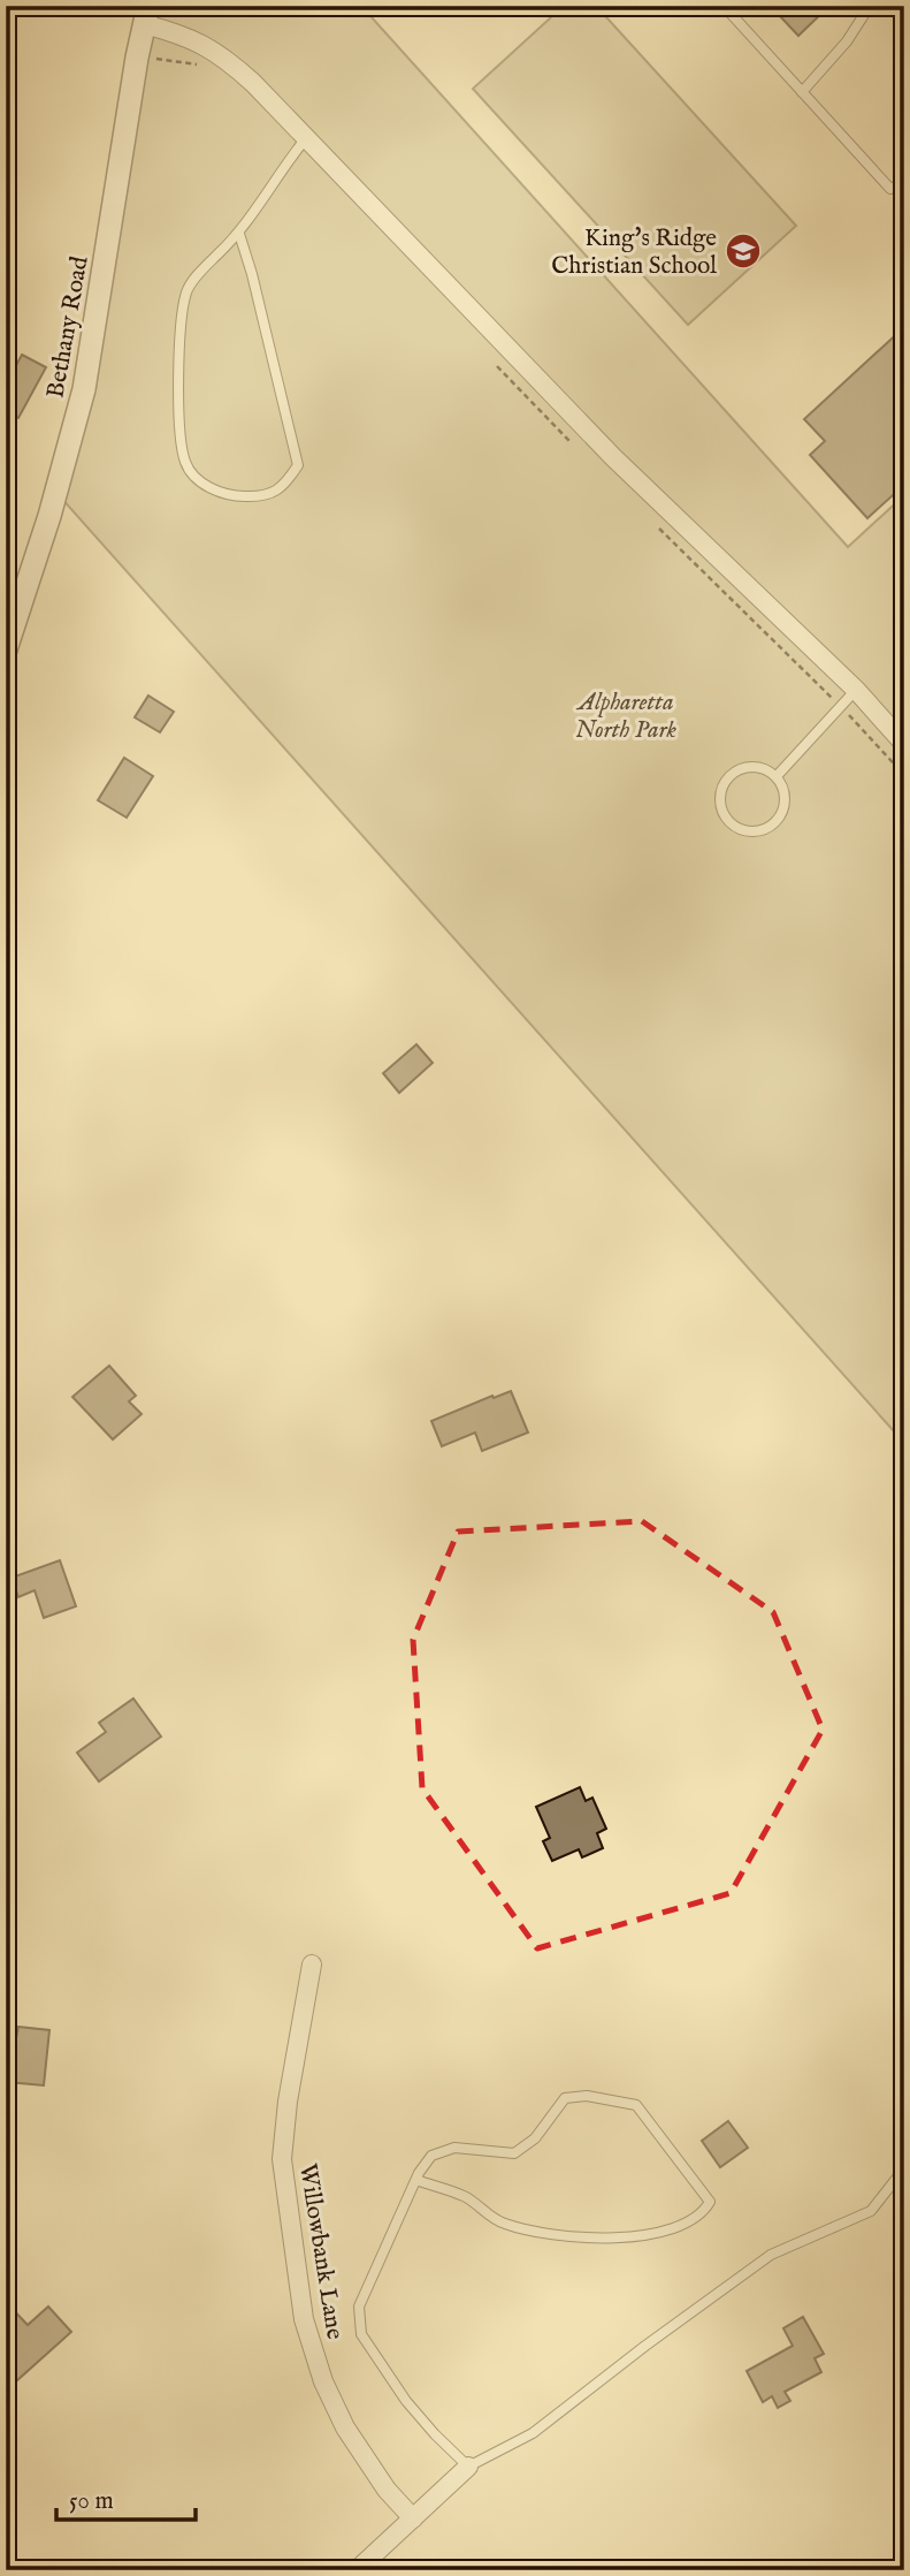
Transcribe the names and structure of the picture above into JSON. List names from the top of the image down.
{
  "streets": {
    "street": ["Bethany Road", "Willowbank Lane"]
  },
  "parks": ["Alpharetta North Park"],
  "places": {
    "school or university": ["King's Ridge Christian School"]
  },
  "scale_bar": "50 m"
}
